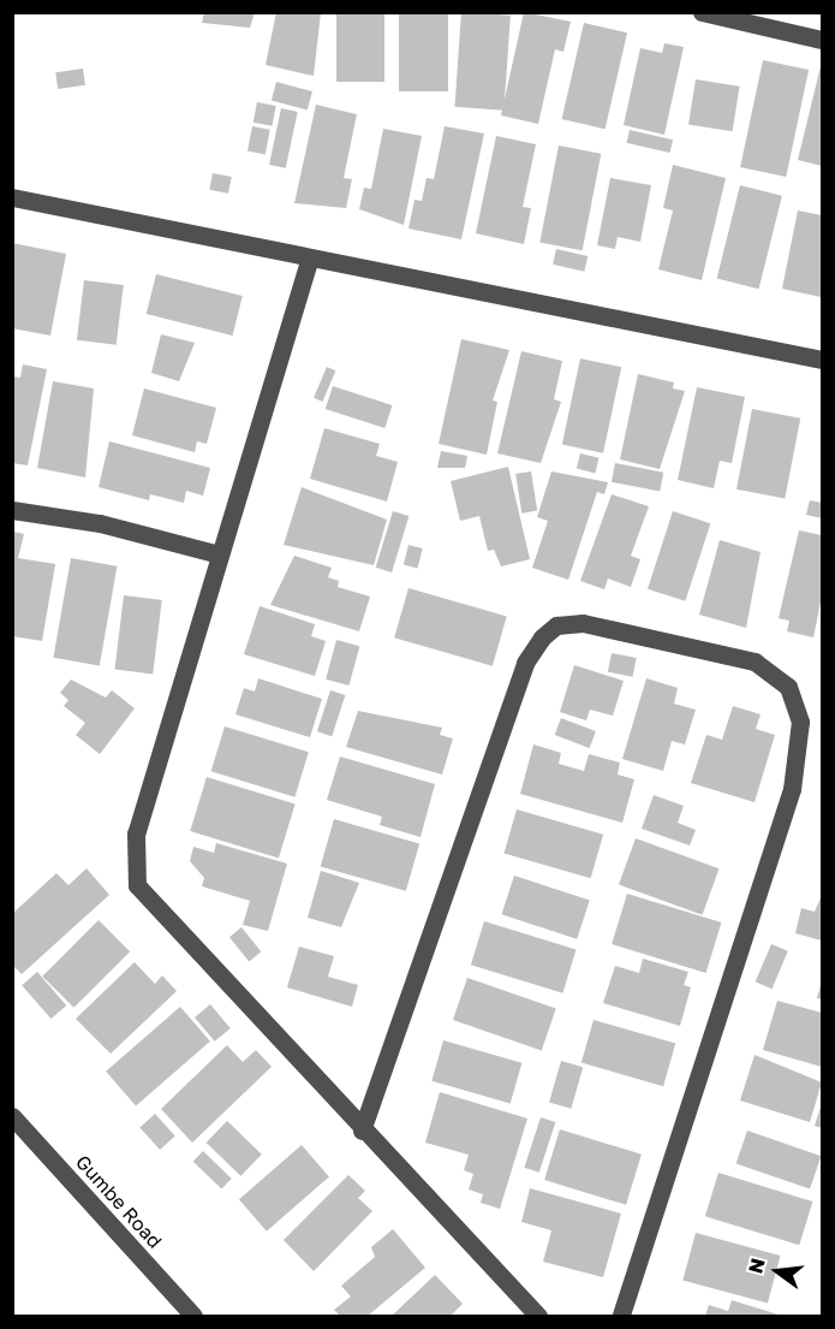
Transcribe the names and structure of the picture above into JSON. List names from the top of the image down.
{
  "streets": {
    "street": ["Gumbe Road"]
  },
  "north": "left"
}
